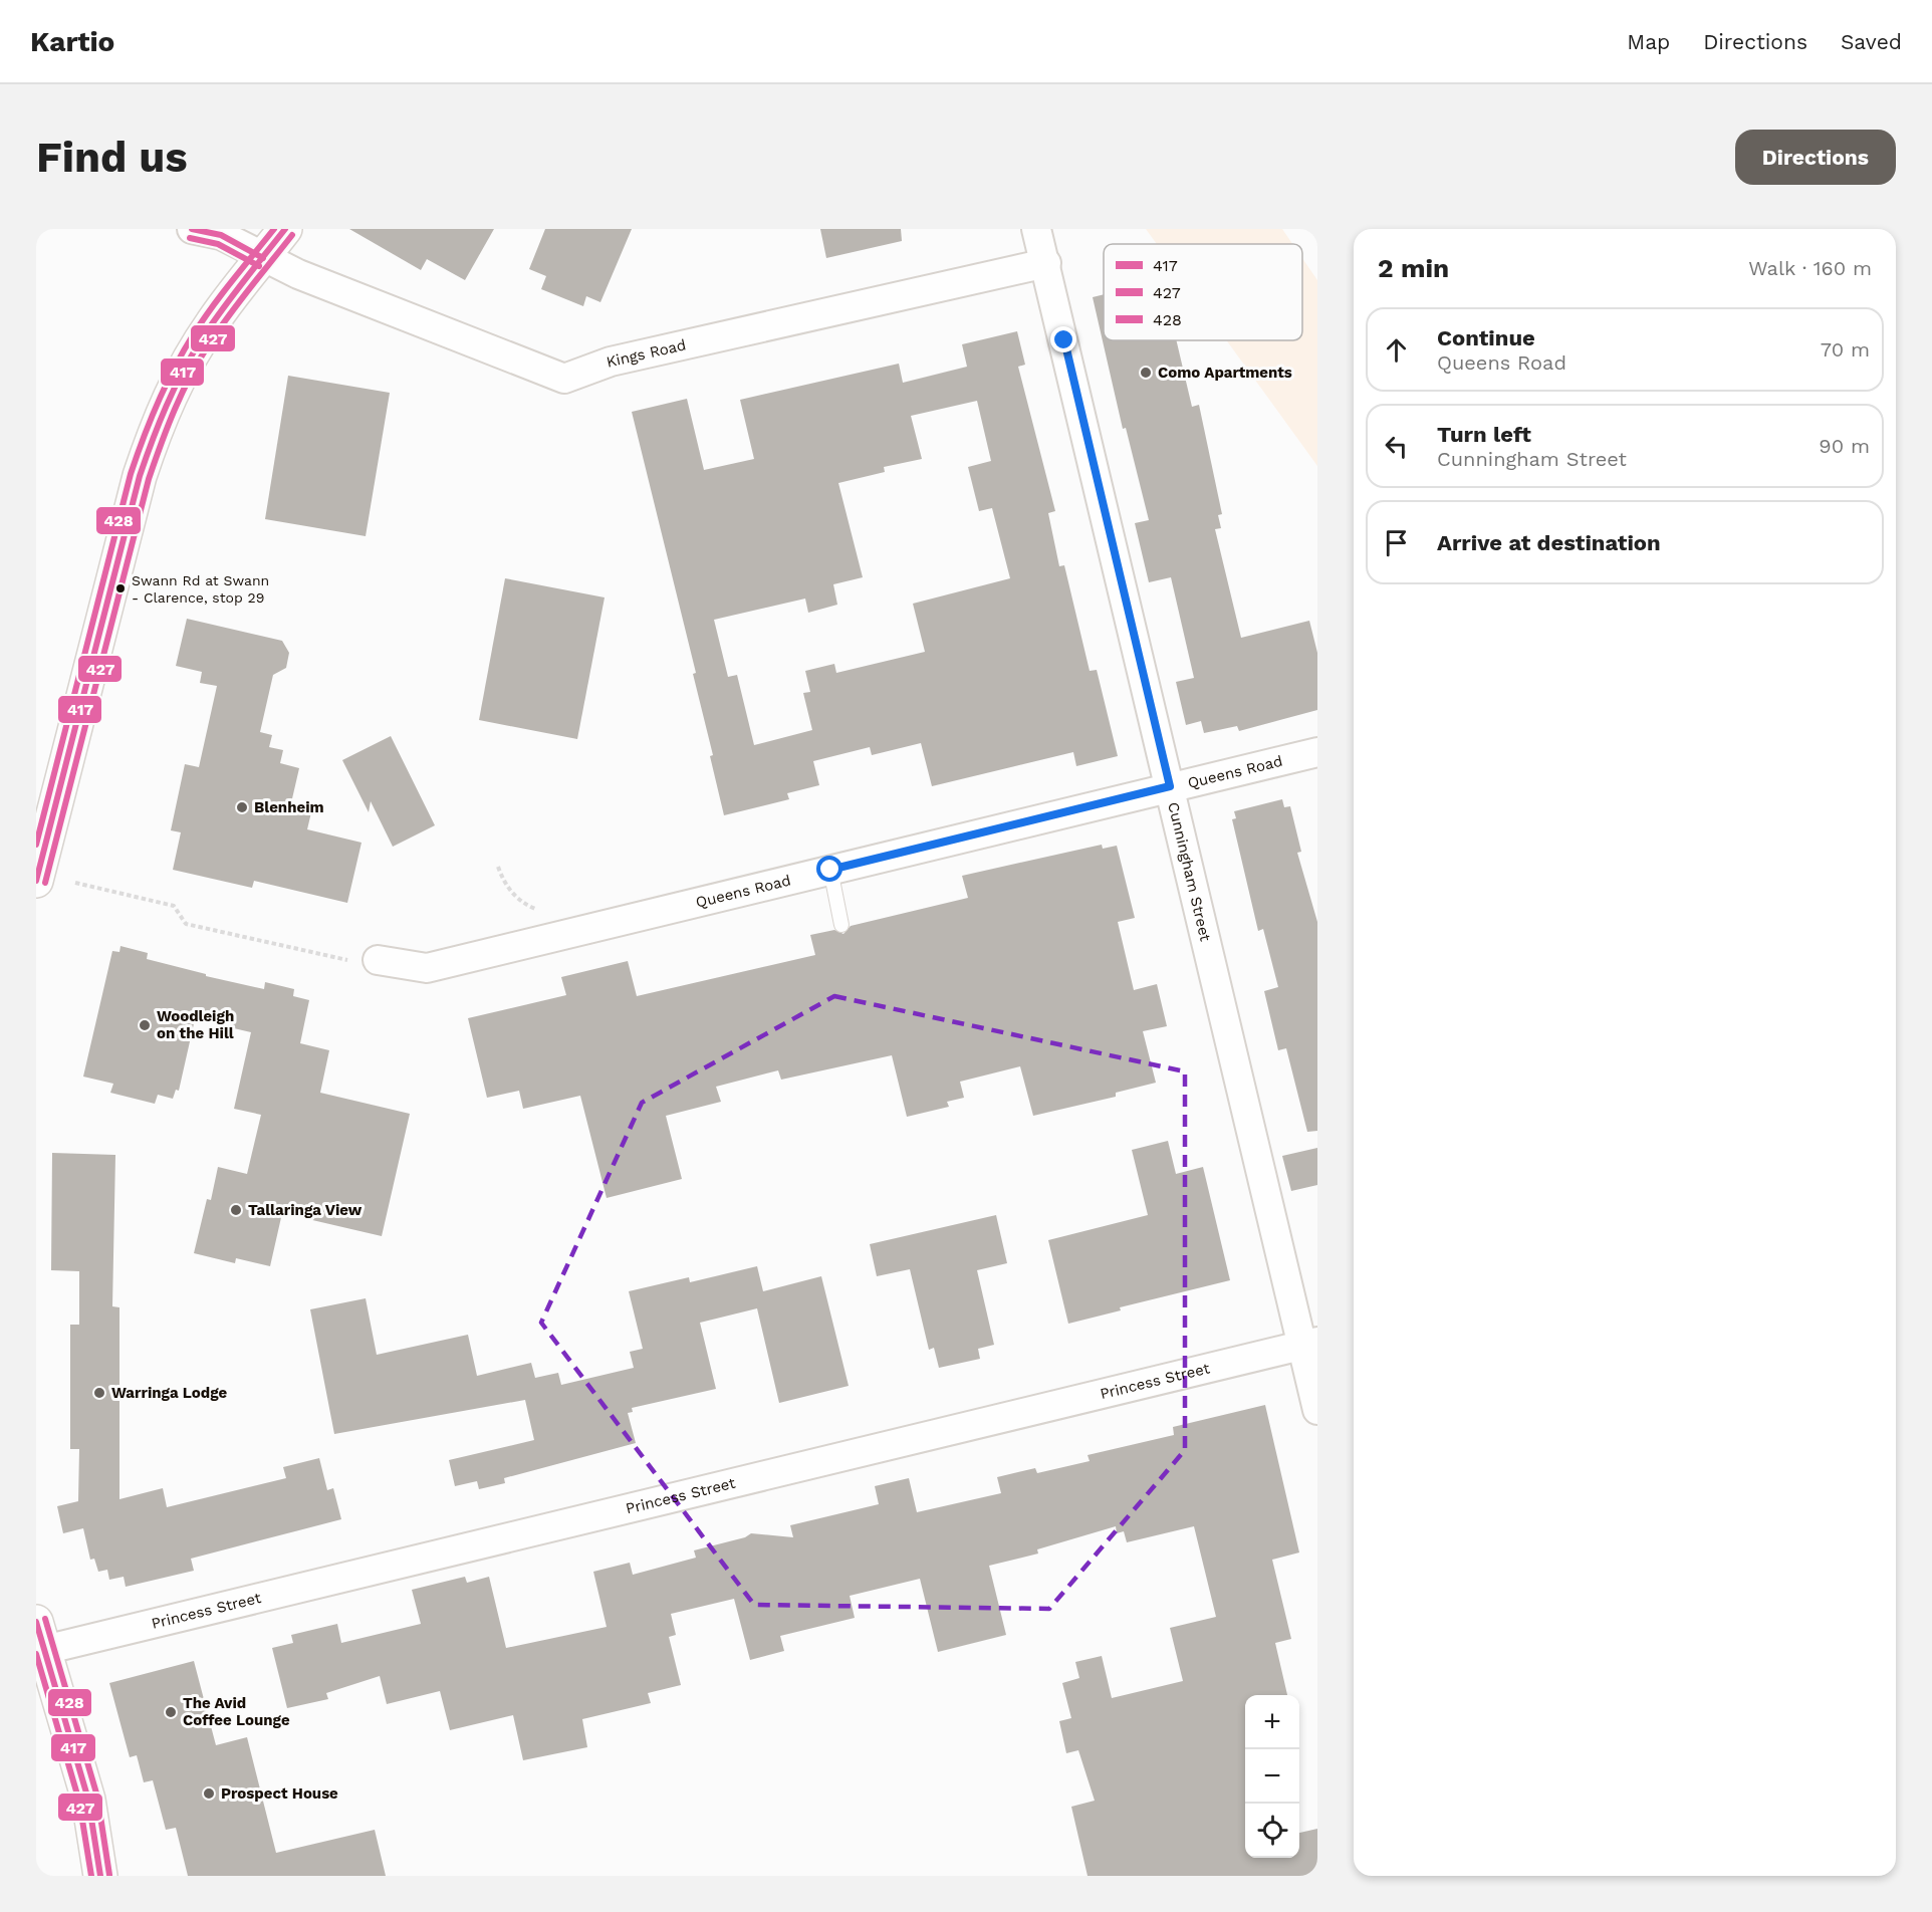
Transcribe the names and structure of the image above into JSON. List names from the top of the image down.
{
  "streets": {
    "street": [
      "Kings Road",
      "Queens Road",
      "Cunningham Street",
      "Princess Street"
    ]
  },
  "crossings": [
    ["Kings Road", "Cunningham Street"],
    ["Queens Road", "Cunningham Street"],
    ["Cunningham Street", "Princess Street"]
  ],
  "places": [
    "Como Apartments",
    "Swann Rd at Swann - Clarence, stop 29",
    "Blenheim",
    "Woodleigh on the Hill",
    "Tallaringa View",
    "Warringa Lodge",
    "The Avid Coffee Lounge",
    "Prospect House"
  ],
  "lines": ["transit line 417", "transit line 428", "transit line 427"],
  "legend": ["417", "427", "428"],
  "page": {
    "header": "Kartio",
    "nav": ["Map", "Directions", "Saved"],
    "buttons": "Directions",
    "title": "Find us",
    "heading": ["2 min", "Walk · 160 m"],
    "list": [
      ["Continue", "Queens Road", "70 m"],
      ["Turn left", "Cunningham Street", "90 m"],
      "Arrive at destination"
    ],
    "map_buttons": ["+", "−"]
  }
}
